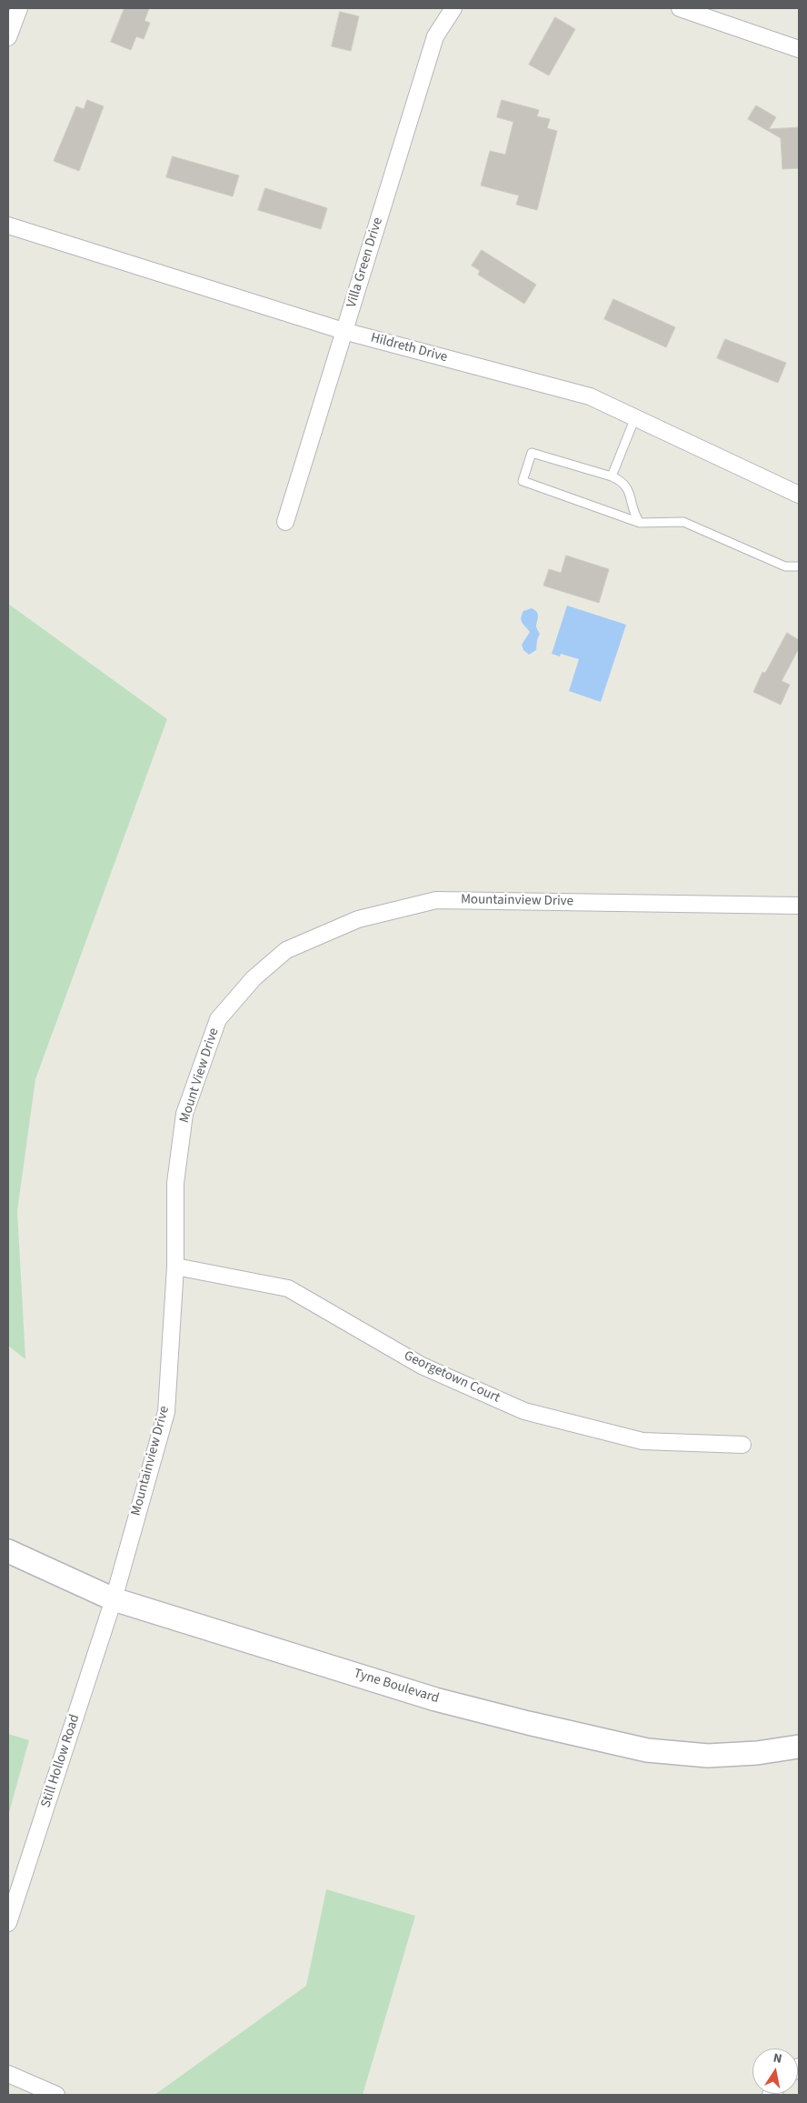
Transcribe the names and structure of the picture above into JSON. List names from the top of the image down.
{
  "streets": {
    "street": [
      "Villa Green Drive",
      "Hildreth Drive",
      "Mountainview Drive",
      "Mount View Drive",
      "Georgetown Court",
      "Tyne Boulevard",
      "Still Hollow Road"
    ]
  },
  "crossings": [
    ["Villa Green Drive", "Hildreth Drive"],
    ["Mountainview Drive", "Mount View Drive"],
    ["Mountainview Drive", "Georgetown Court"],
    ["Mountainview Drive", "Tyne Boulevard"],
    ["Mountainview Drive", "Still Hollow Road"],
    ["Mount View Drive", "Georgetown Court"],
    ["Tyne Boulevard", "Still Hollow Road"]
  ],
  "north": "top"
}
